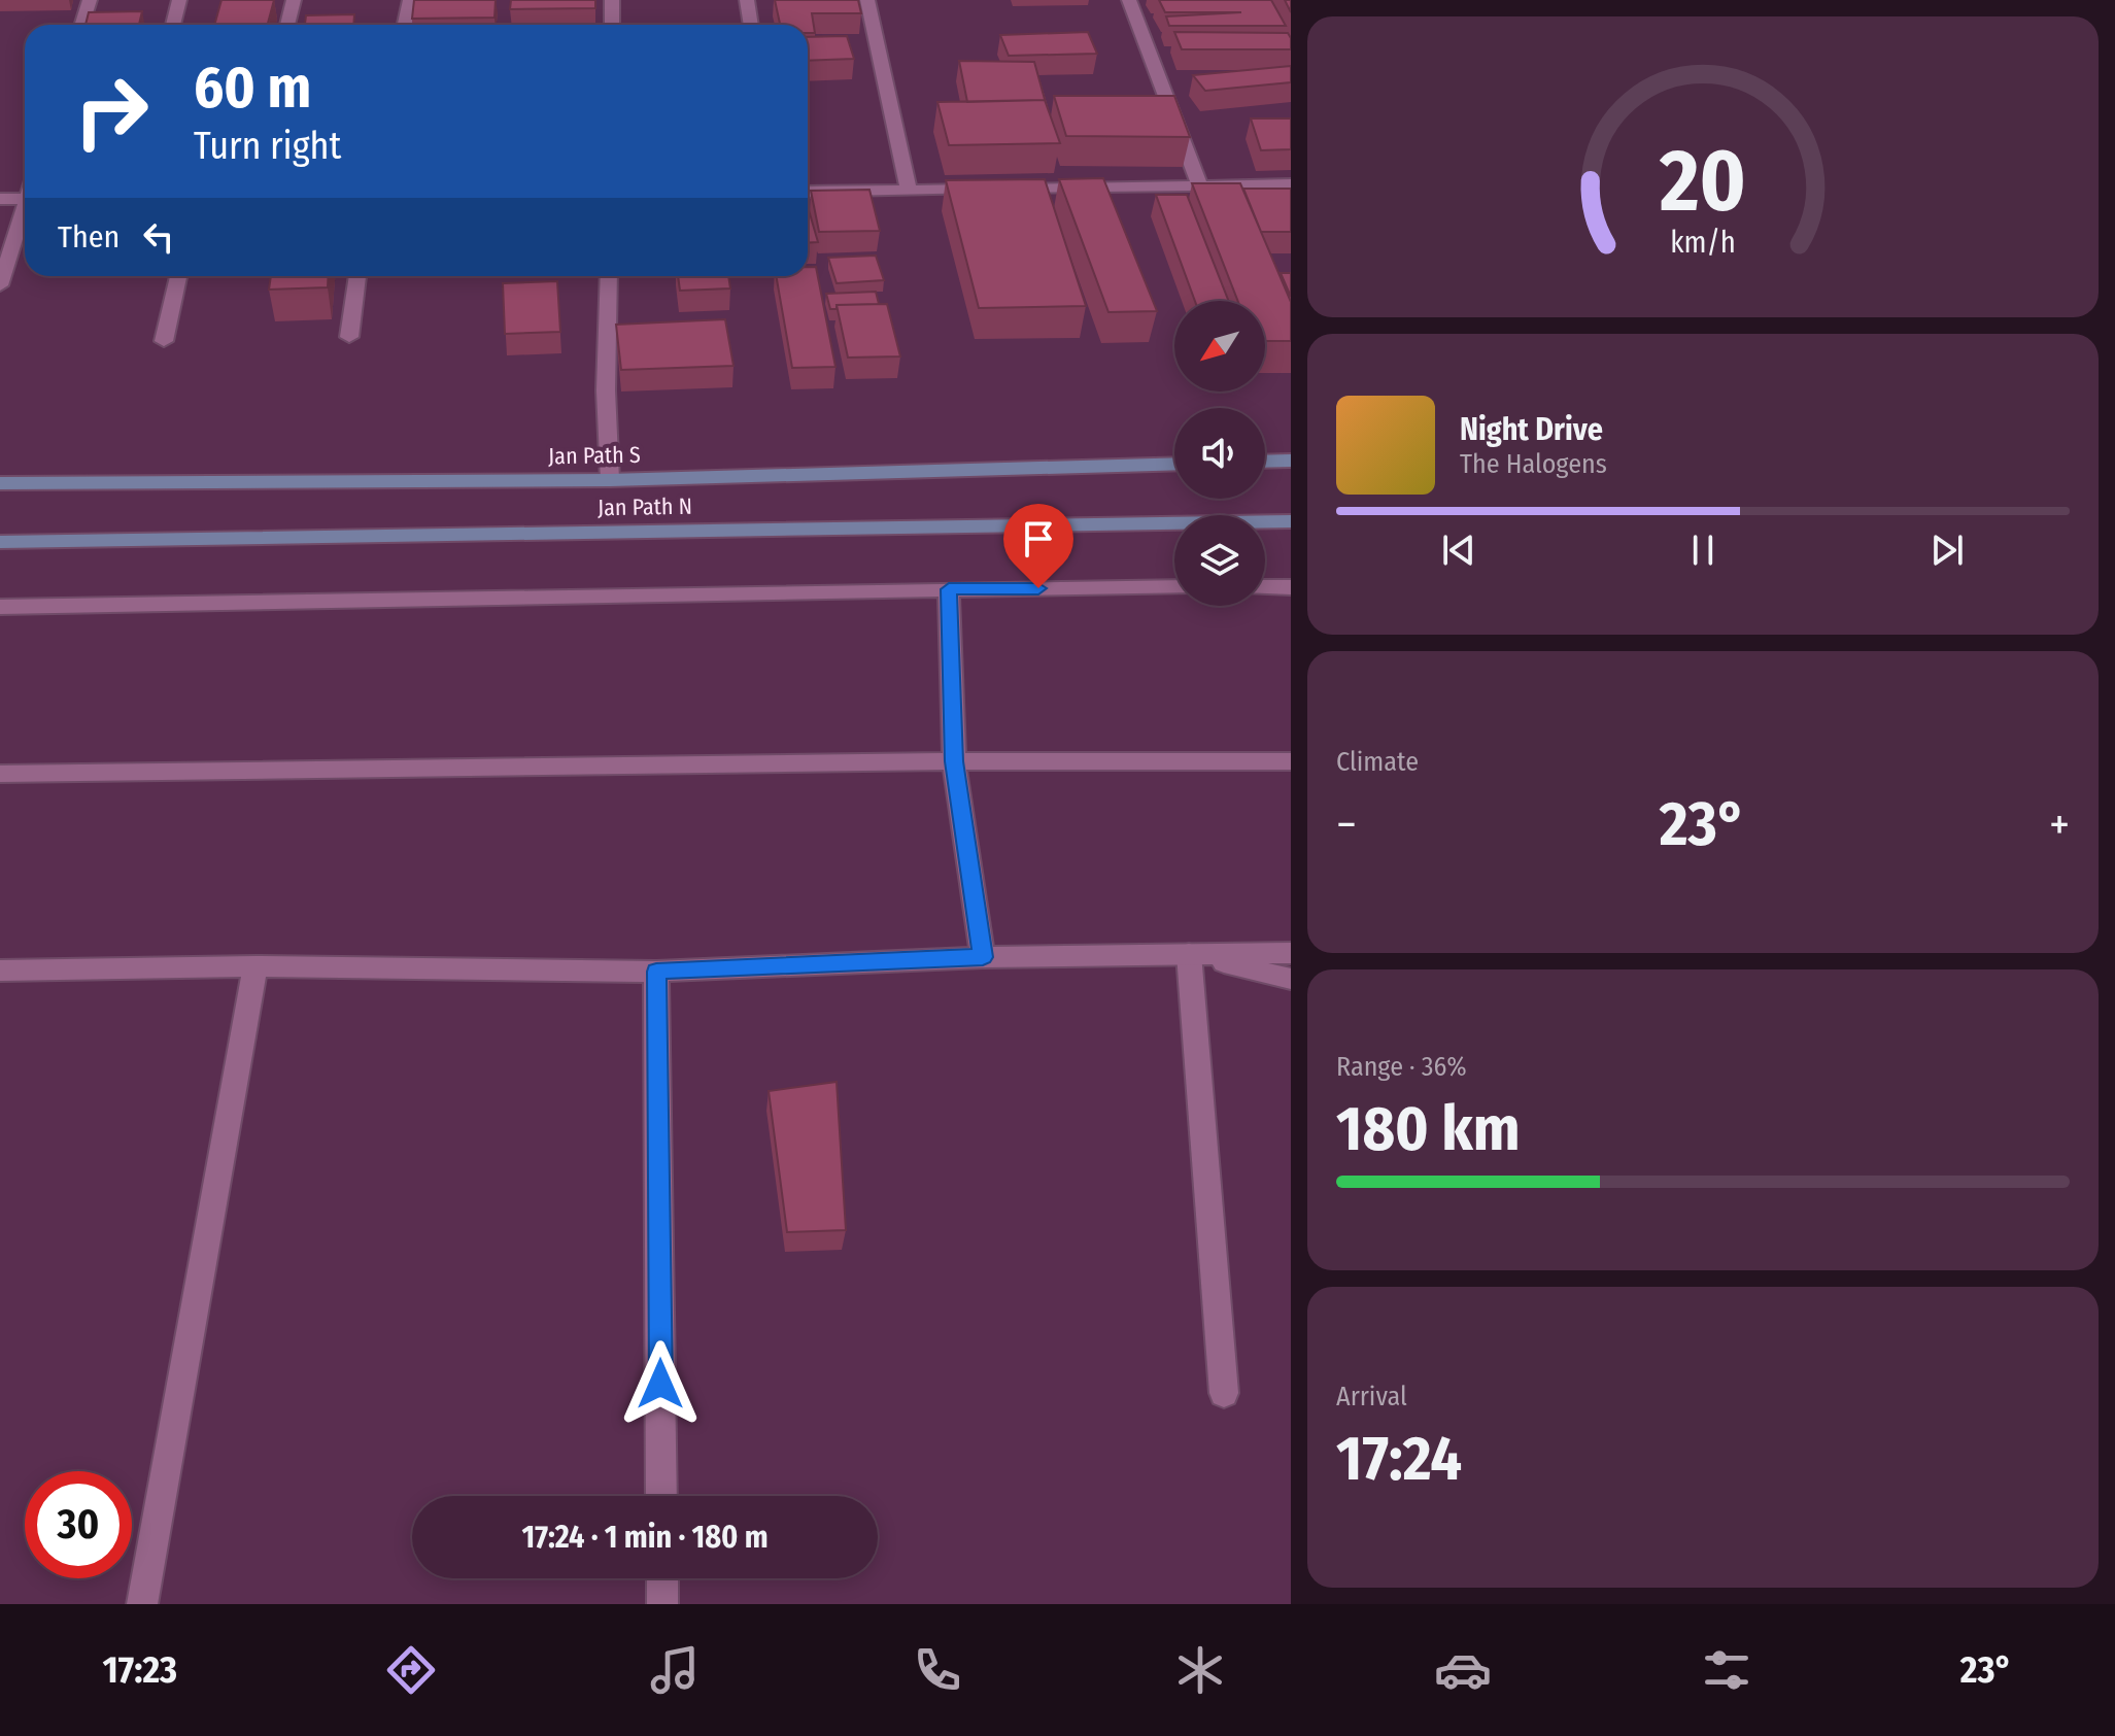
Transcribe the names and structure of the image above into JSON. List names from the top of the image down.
{
  "streets": {
    "main road": ["Jan Path S", "Jan Path N"]
  },
  "north": "bottom left",
  "page": {
    "turn": ["60 m", "Turn right"],
    "then": "Then",
    "song": ["Night Drive", "The Halogens"],
    "tile": [
      "Climate",
      ["Range · 36%", "180 km"],
      ["Arrival", "17:24"]
    ],
    "heat": ["−", "23°", "+"],
    "limit": "30",
    "trip": "17:24 · 1 min · 180 m",
    "tabs": ["17:23", "23°"],
    "gauge": ["20", "km/h"]
  }
}
